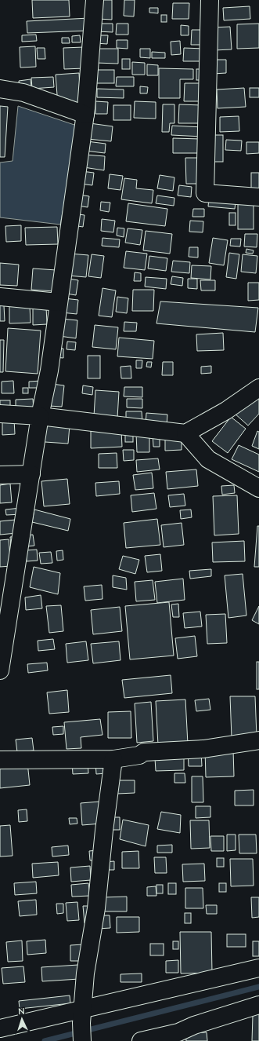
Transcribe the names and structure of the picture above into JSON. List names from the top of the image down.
{
  "north": "top"
}
